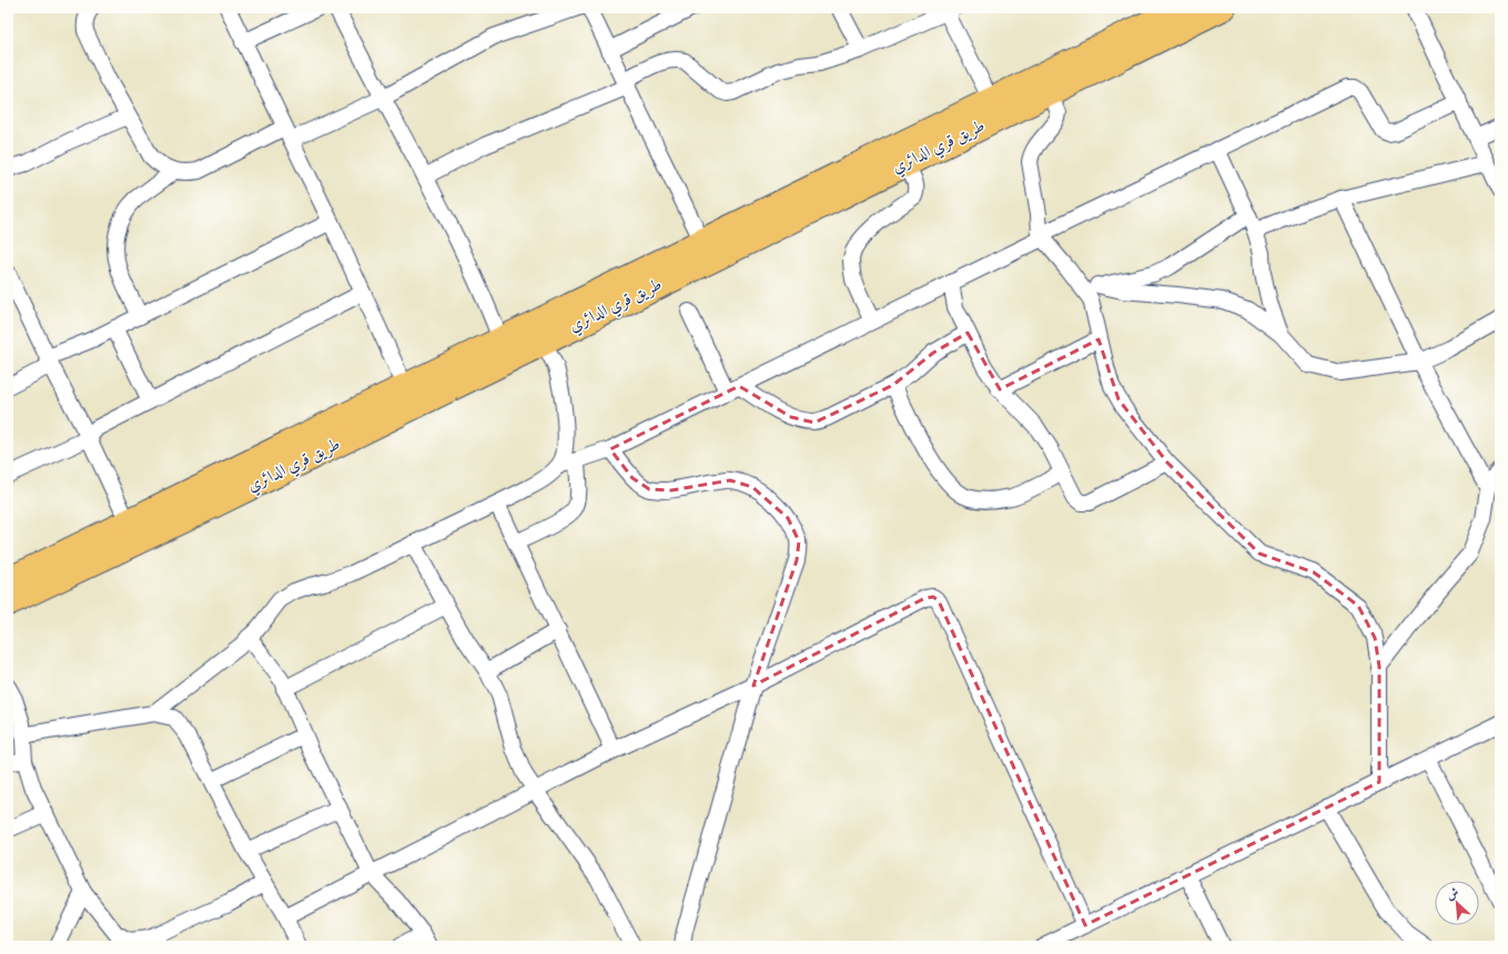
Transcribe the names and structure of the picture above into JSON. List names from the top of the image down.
{
  "streets": {
    "highway": ["طريق قري الدائري"]
  },
  "north": "top left"
}
